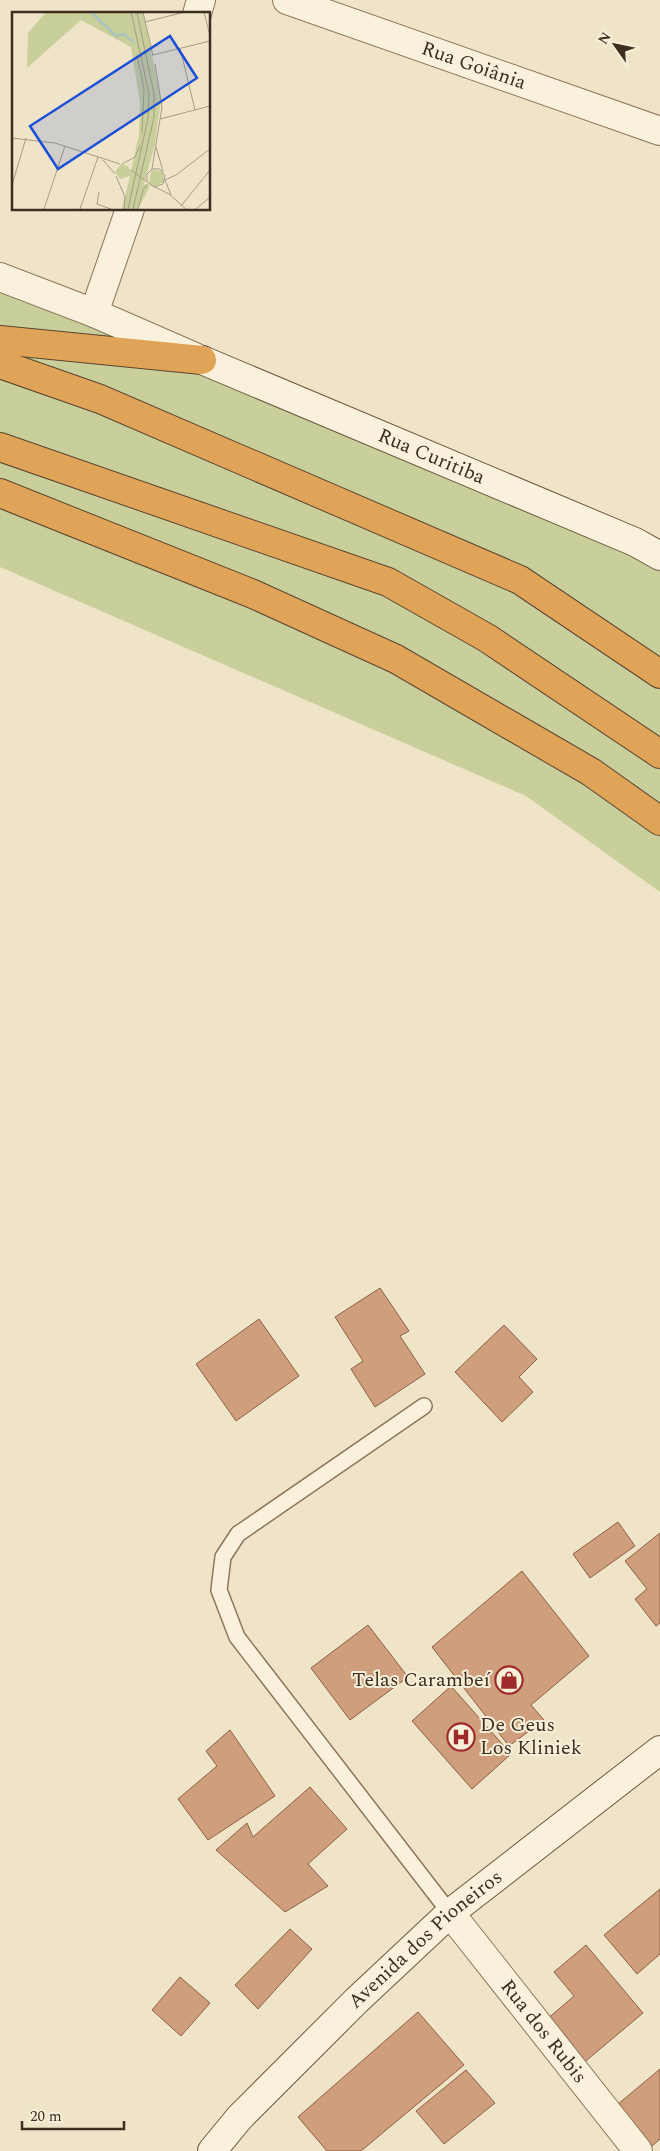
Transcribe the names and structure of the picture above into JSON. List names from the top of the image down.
{
  "streets": {
    "main road": [
      "Rua Goiânia",
      "Rua Curitiba",
      "Avenida dos Pioneiros",
      "Rua dos Rubis"
    ]
  },
  "crossings": [
    ["Avenida dos Pioneiros", "Rua dos Rubis"]
  ],
  "places": {
    "shop": ["Telas Carambeí"],
    "hospital": ["De Geus Los Kliniek"]
  },
  "scale_bar": "20 m",
  "north": "top left"
}
